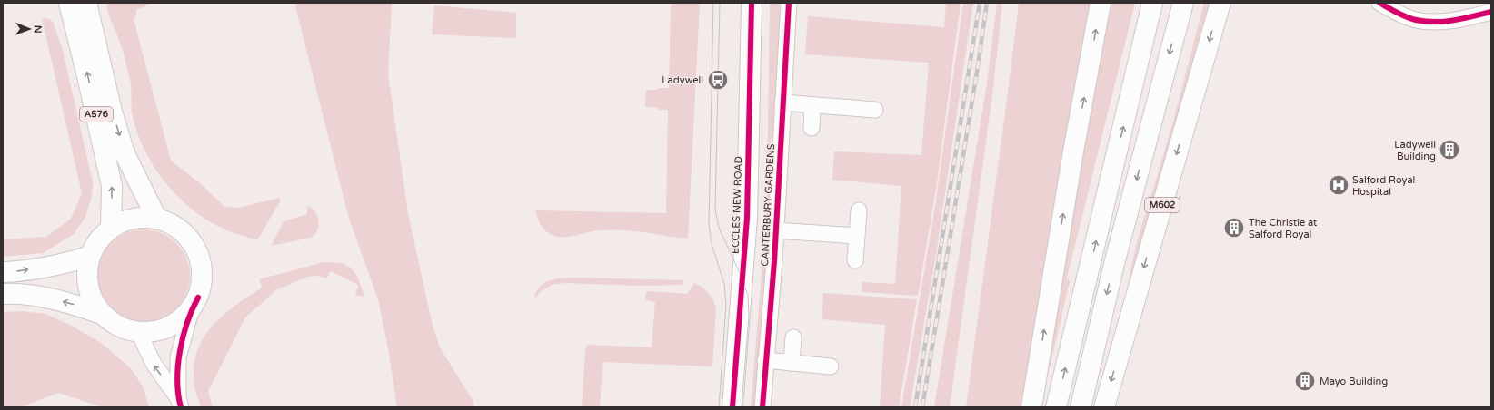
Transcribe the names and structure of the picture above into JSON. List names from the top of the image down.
{
  "streets": {
    "main road": ["A576", "ECCLES NEW ROAD", "M602"],
    "street": ["CANTERBURY GARDENS"]
  },
  "places": {
    "bus stop": ["Ladywell"],
    "building": ["Ladywell Building", "The Christie at Salford Royal", "Mayo Building"],
    "hospital": ["Salford Royal Hospital"]
  },
  "north": "right"
}
